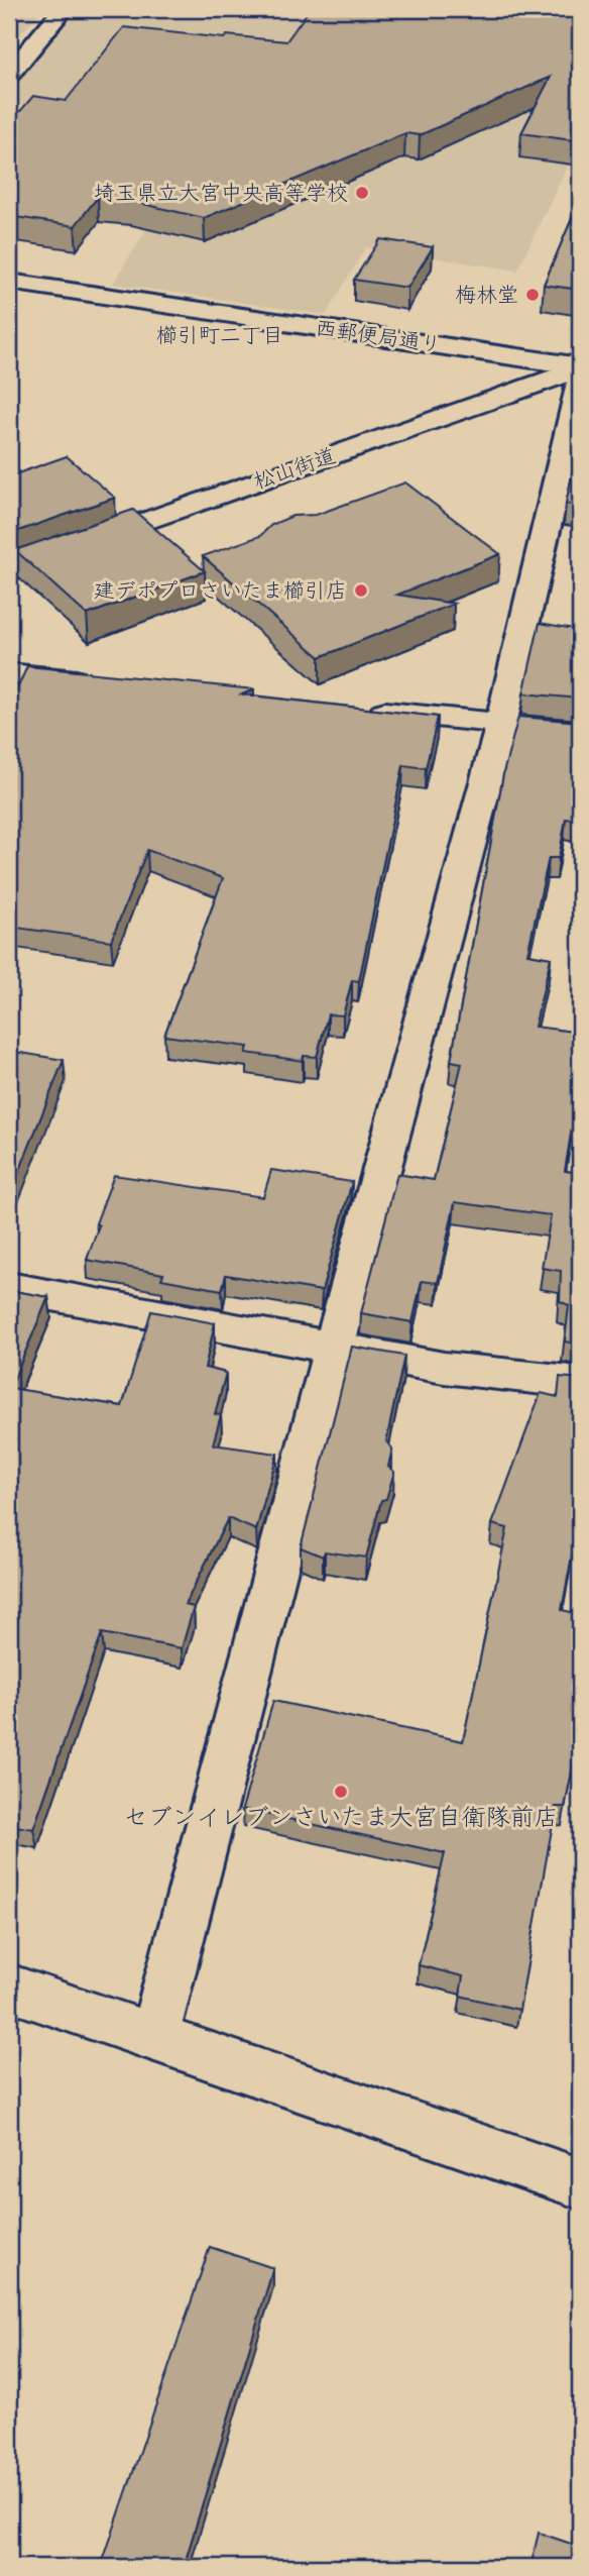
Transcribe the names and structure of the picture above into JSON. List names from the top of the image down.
{
  "streets": {
    "street": ["西郵便局通り", "松山街道"]
  },
  "crossings": [
    ["西郵便局通り", "松山街道"]
  ],
  "districts": ["櫛引町二丁目"],
  "places": [
    "埼玉県立大宮中央高等学校",
    "梅林堂",
    "建デポプロさいたま櫛引店",
    "セブンイレブンさいたま大宮自衛隊前店"
  ]
}
